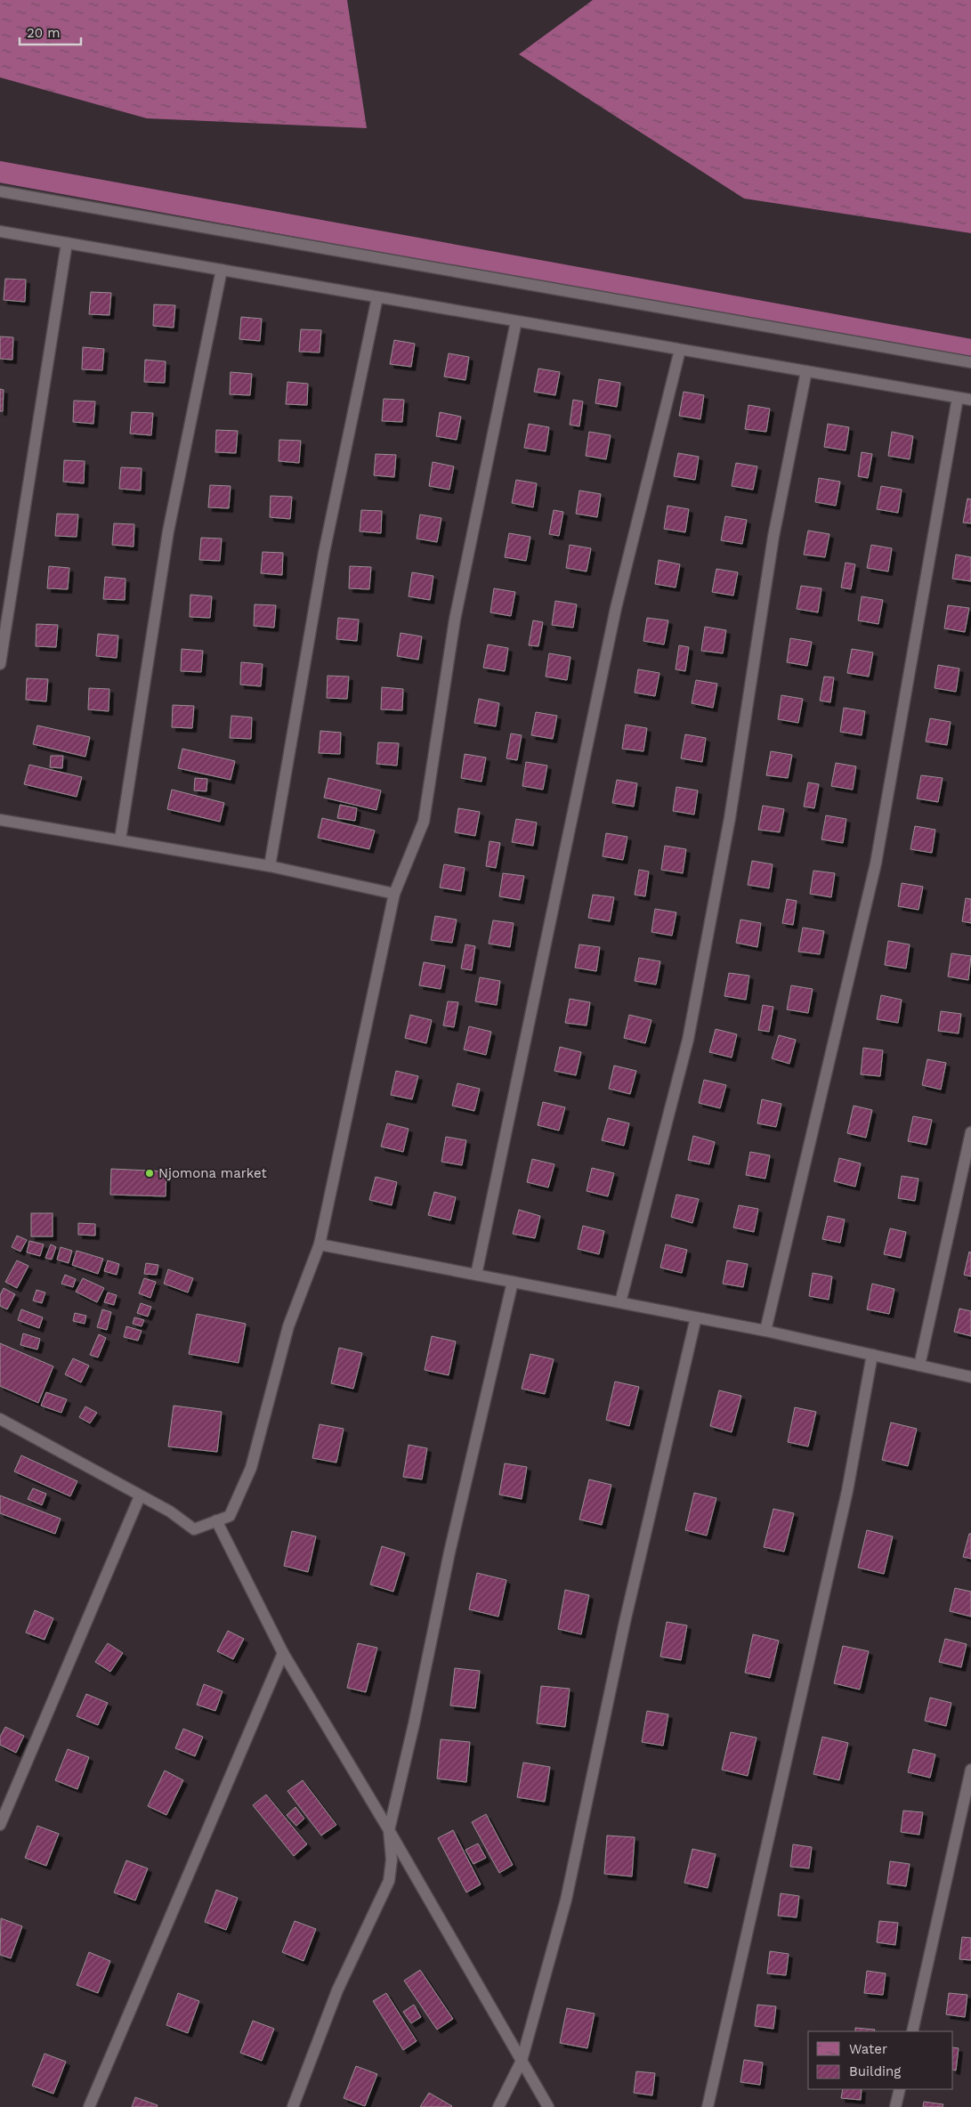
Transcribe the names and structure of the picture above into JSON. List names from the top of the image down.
{
  "places": ["Njomona market"],
  "legend": ["Water", "Building"],
  "scale_bar": "20 m"
}
